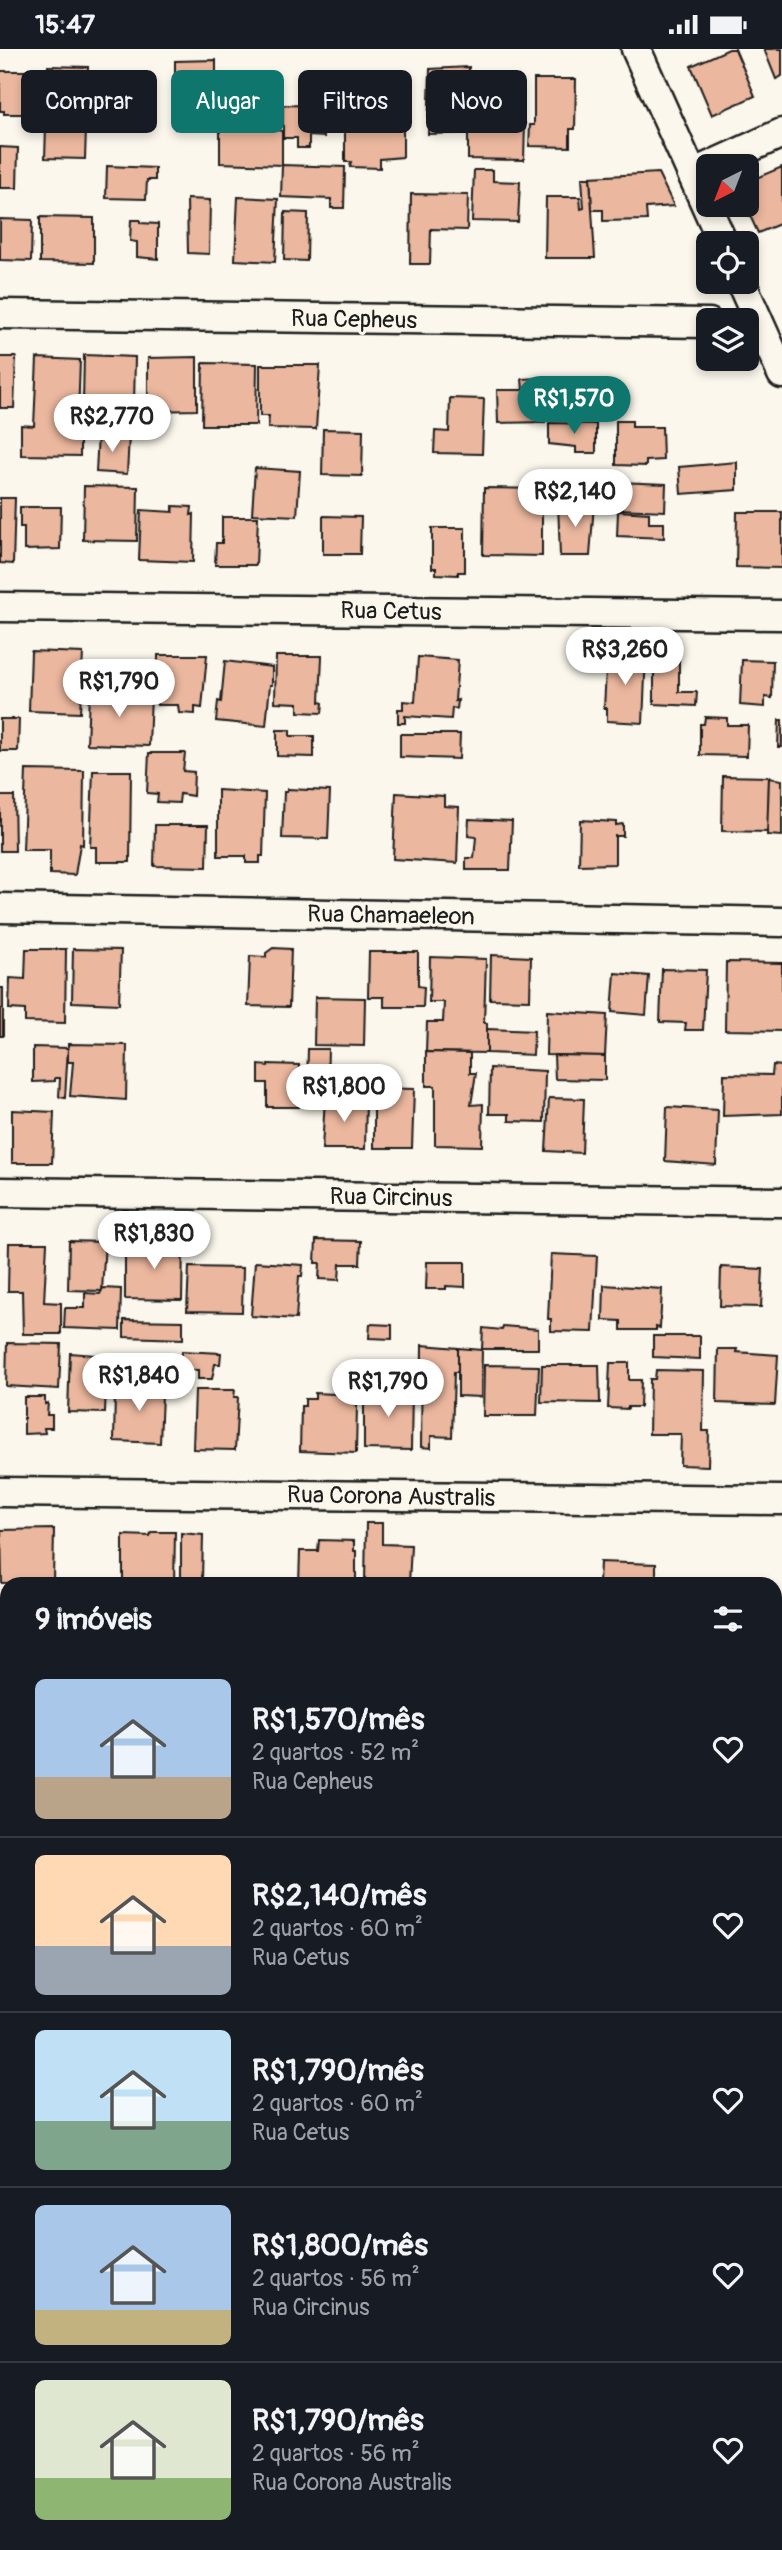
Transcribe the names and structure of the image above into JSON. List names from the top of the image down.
{
  "streets": {
    "street": [
      "Rua Cepheus",
      "Rua Cetus",
      "Rua Chamaeleon",
      "Rua Circinus",
      "Rua Corona Australis"
    ]
  },
  "north": "bottom left",
  "page": {
    "status": "15:47",
    "chip": [
      "Comprar",
      "Alugar",
      "Filtros",
      "Novo"
    ],
    "price": [
      "R$1,570",
      "R$2,770",
      "R$2,140",
      "R$3,260",
      "R$1,790",
      "R$1,800",
      "R$1,830",
      "R$1,840",
      "R$1,790"
    ],
    "heading": "9 imóveis",
    "list": [
      {
        "name": "R$1,570/mês",
        "note": "2 quartos · 52 m² · Rua Cepheus"
      },
      {
        "name": "R$2,140/mês",
        "note": "2 quartos · 60 m² · Rua Cetus"
      },
      {
        "name": "R$1,790/mês",
        "note": "2 quartos · 60 m² · Rua Cetus"
      },
      {
        "name": "R$1,800/mês",
        "note": "2 quartos · 56 m² · Rua Circinus"
      },
      {
        "name": "R$1,790/mês",
        "note": "2 quartos · 56 m² · Rua Corona Australis"
      }
    ]
  }
}
